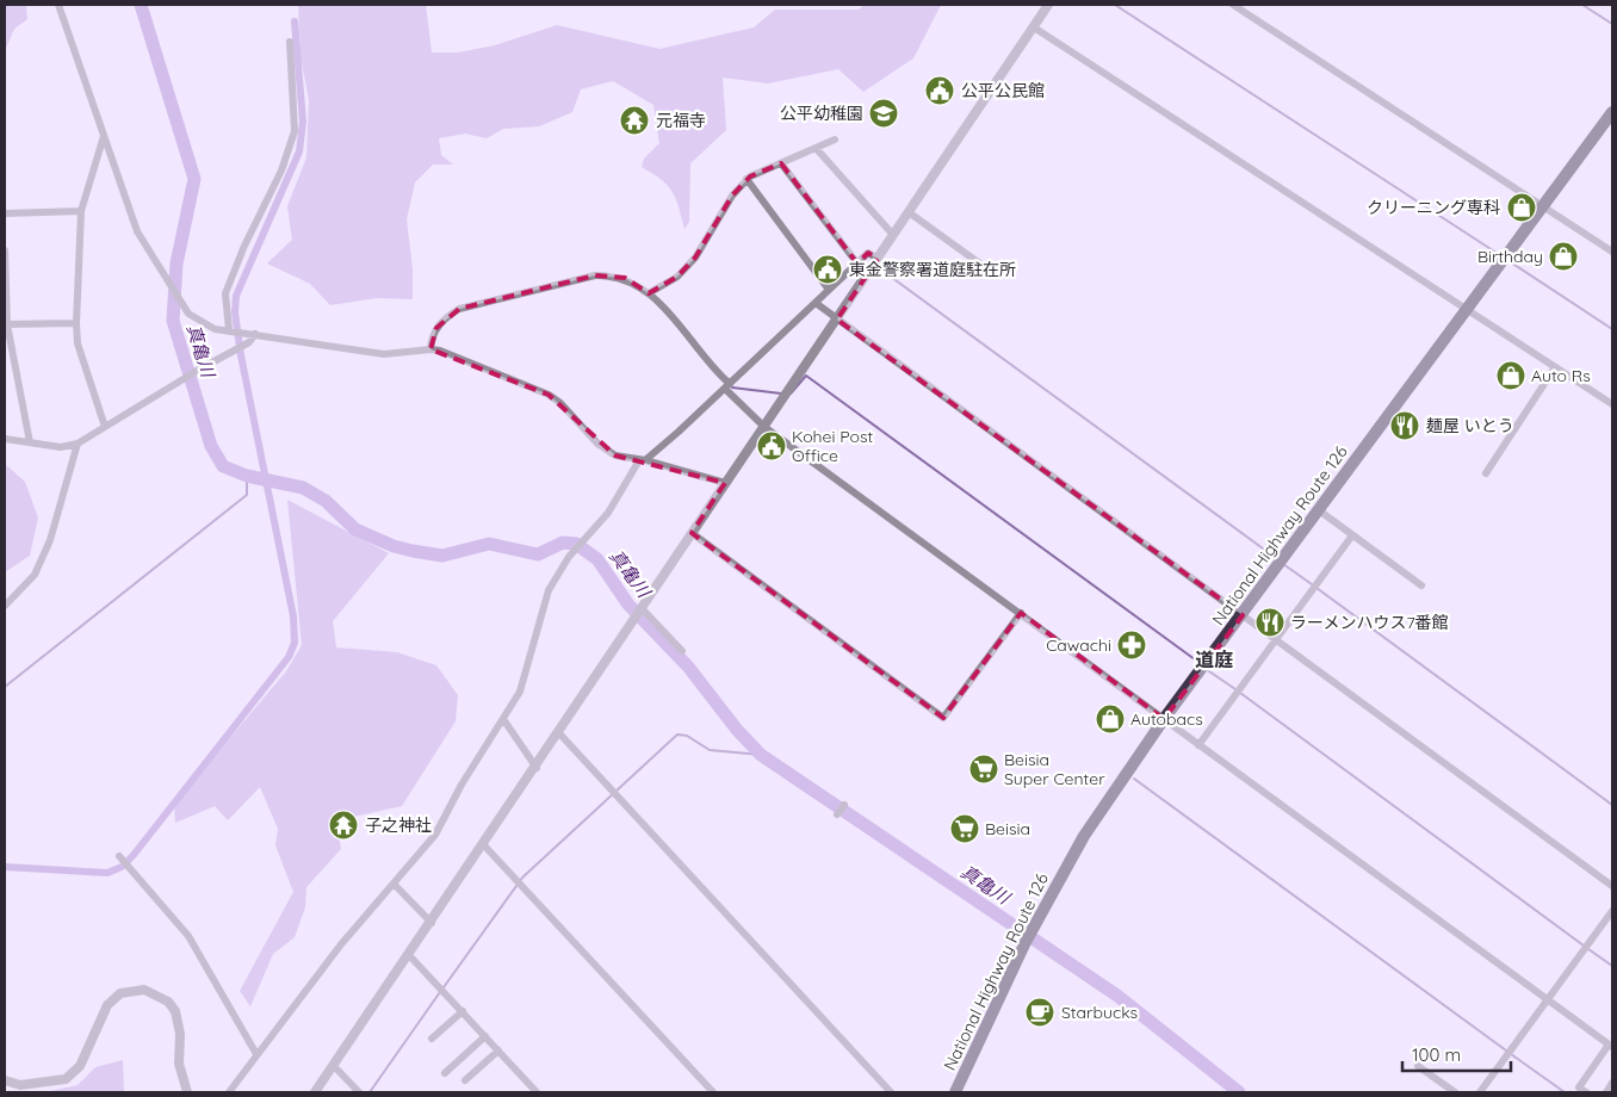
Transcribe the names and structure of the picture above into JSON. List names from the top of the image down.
{
  "streets": {
    "highway": ["National Highway Route 126"]
  },
  "districts": ["道庭"],
  "water": ["真亀川"],
  "places": {
    "public building": ["公平公民館", "東金警察署道庭駐在所", "Kohei Post Office"],
    "school or university": ["公平幼稚園"],
    "temple": ["元福寺", "子之神社"],
    "shop": [
      "クリーニング専科",
      "Birthday",
      "Auto Rs",
      "Autobacs"
    ],
    "restaurant": ["麺屋 いとう", "ラーメンハウス7番館"],
    "pharmacy": ["Cawachi"],
    "supermarket": ["Beisia Super Center", "Beisia"],
    "cafe": ["Starbucks"]
  },
  "scale_bar": "100 m"
}
